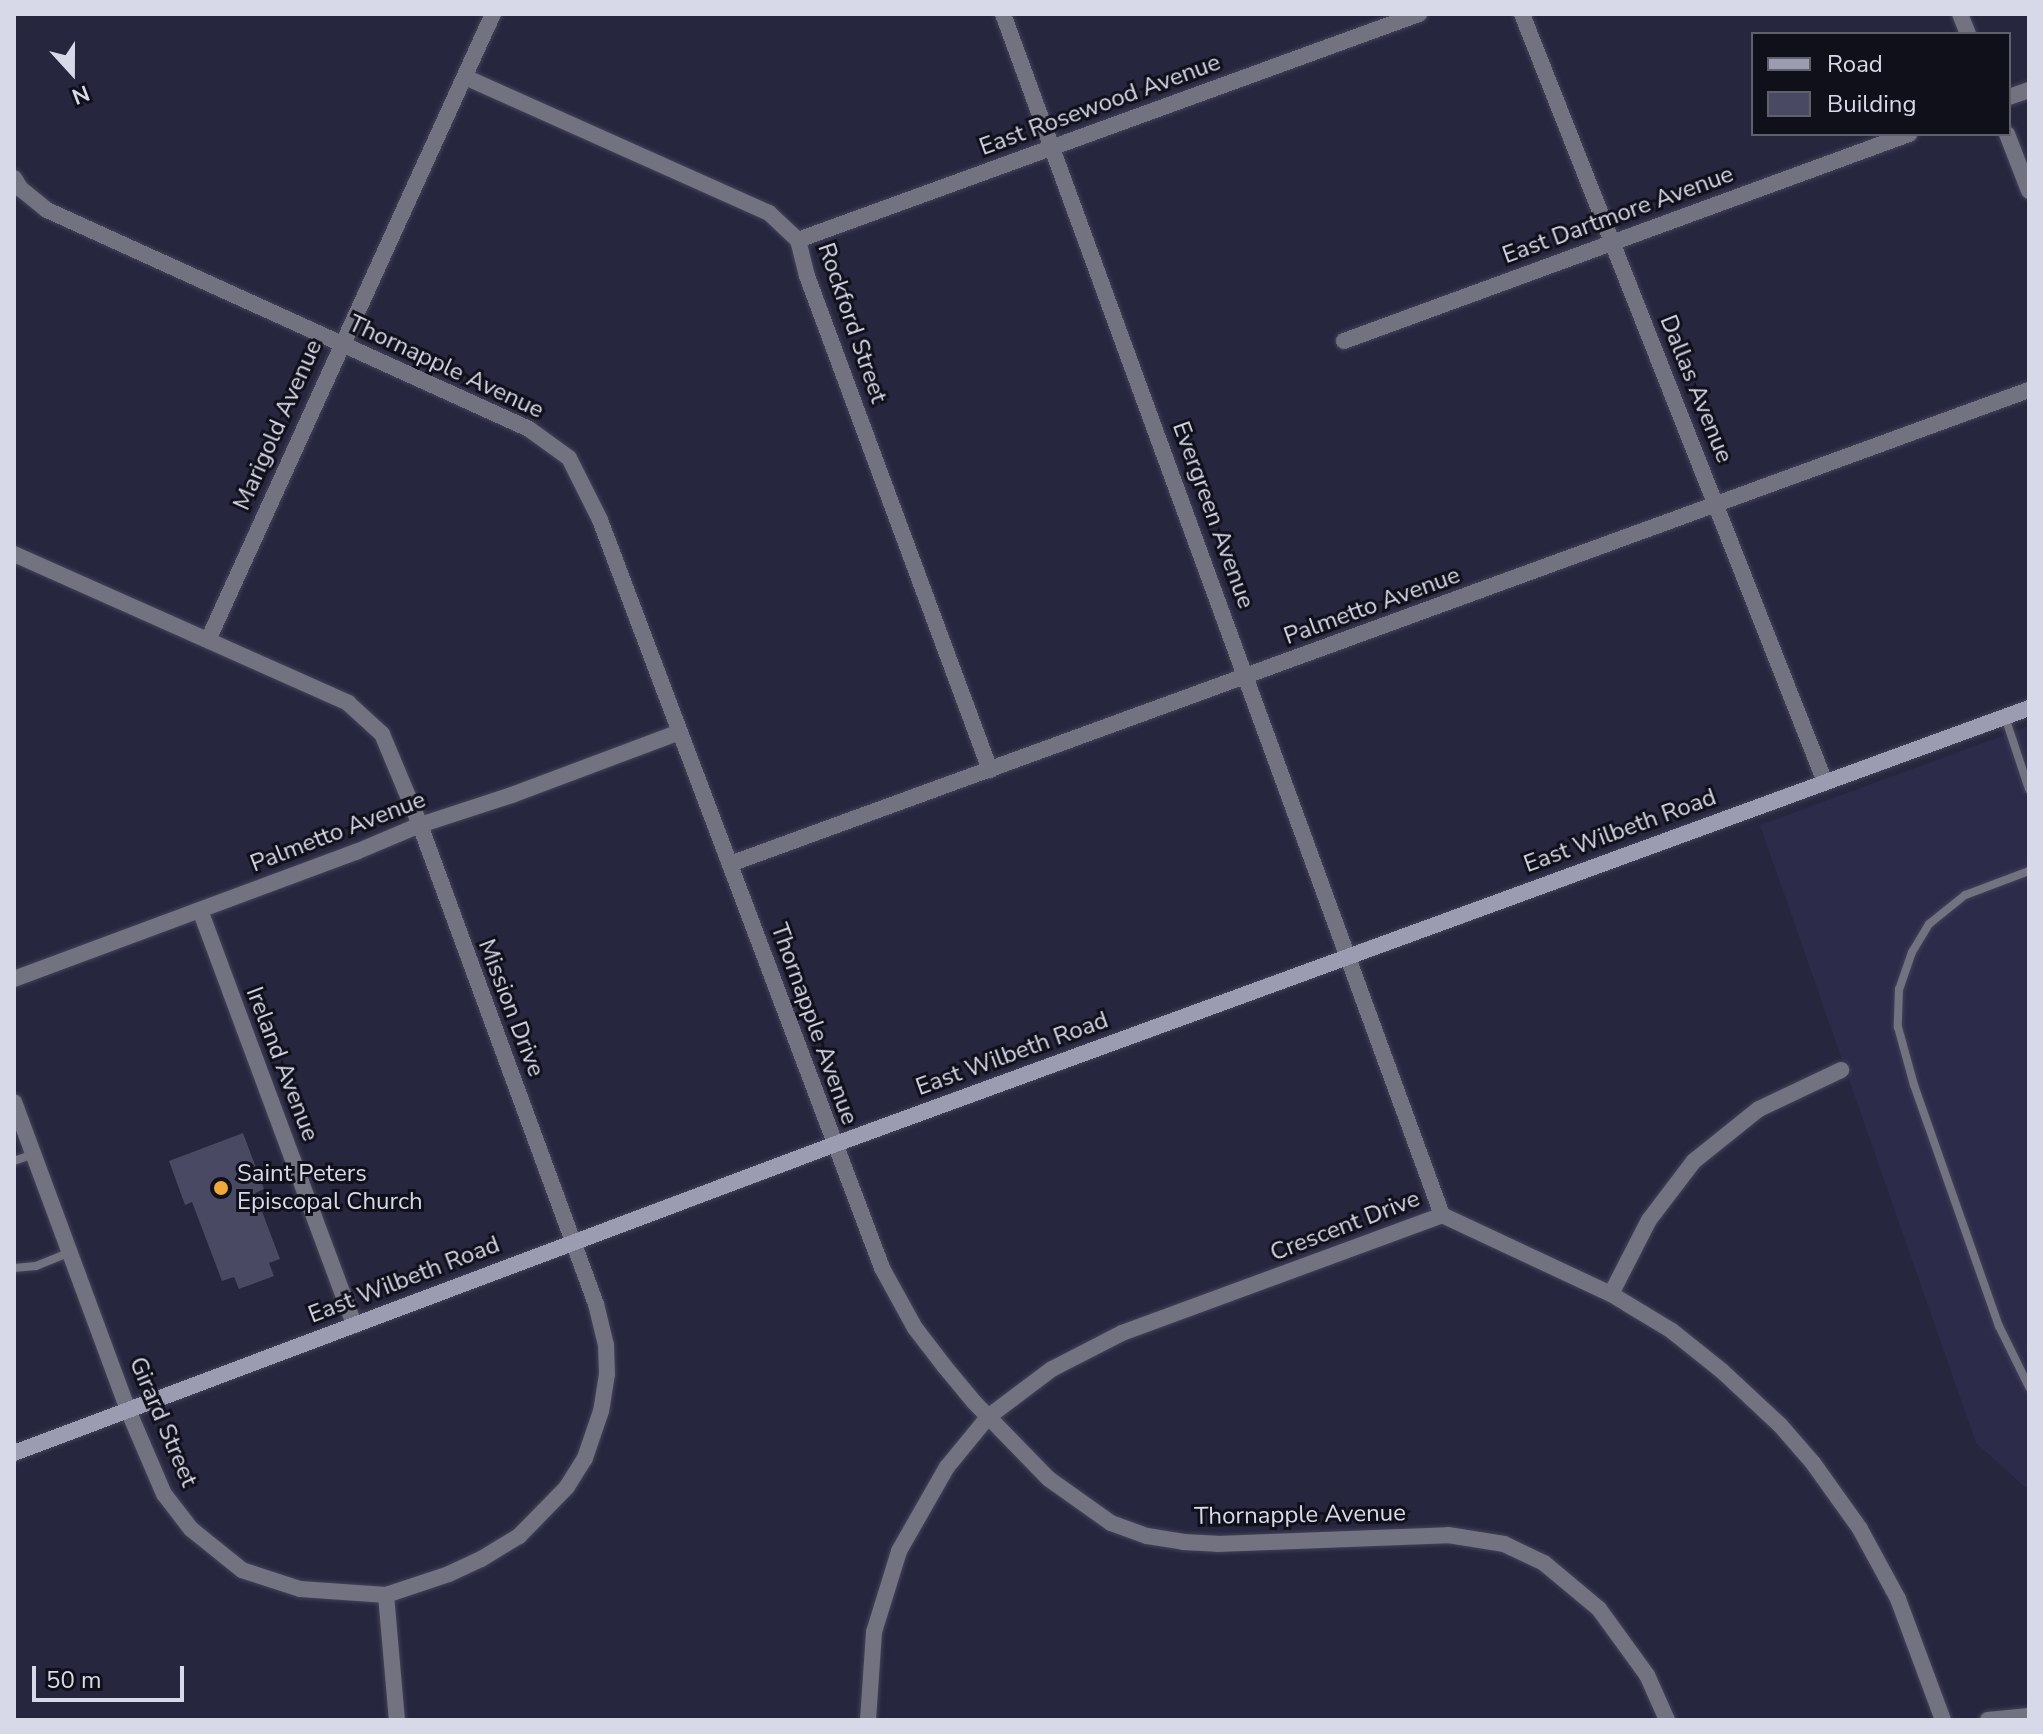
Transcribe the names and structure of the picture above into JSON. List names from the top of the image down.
{
  "streets": {
    "main road": ["East Wilbeth Road"],
    "street": [
      "East Rosewood Avenue",
      "East Dartmore Avenue",
      "Rockford Street",
      "Thornapple Avenue",
      "Dallas Avenue",
      "Marigold Avenue",
      "Evergreen Avenue",
      "Palmetto Avenue",
      "Mission Drive",
      "Ireland Avenue",
      "Crescent Drive",
      "Girard Street"
    ]
  },
  "crossings": [
    ["East Rosewood Avenue", "Rockford Street"],
    ["East Rosewood Avenue", "Evergreen Avenue"],
    ["East Dartmore Avenue", "Dallas Avenue"],
    ["Rockford Street", "Marigold Avenue"],
    ["Rockford Street", "Palmetto Avenue"],
    ["Thornapple Avenue", "Marigold Avenue"],
    ["Thornapple Avenue", "Palmetto Avenue"],
    ["Thornapple Avenue", "East Wilbeth Road"],
    ["Thornapple Avenue", "Crescent Drive"],
    ["Dallas Avenue", "Palmetto Avenue"],
    ["Dallas Avenue", "East Wilbeth Road"],
    ["Marigold Avenue", "Mission Drive"],
    ["Evergreen Avenue", "Palmetto Avenue"],
    ["Evergreen Avenue", "East Wilbeth Road"],
    ["Evergreen Avenue", "Crescent Drive"],
    ["Palmetto Avenue", "Mission Drive"],
    ["Palmetto Avenue", "Ireland Avenue"],
    ["East Wilbeth Road", "Mission Drive"],
    ["East Wilbeth Road", "Ireland Avenue"],
    ["East Wilbeth Road", "Girard Street"],
    ["Mission Drive", "Girard Street"]
  ],
  "places": ["Saint Peters Episcopal Church"],
  "legend": ["Road", "Building"],
  "scale_bar": "50 m",
  "north": "bottom"
}
